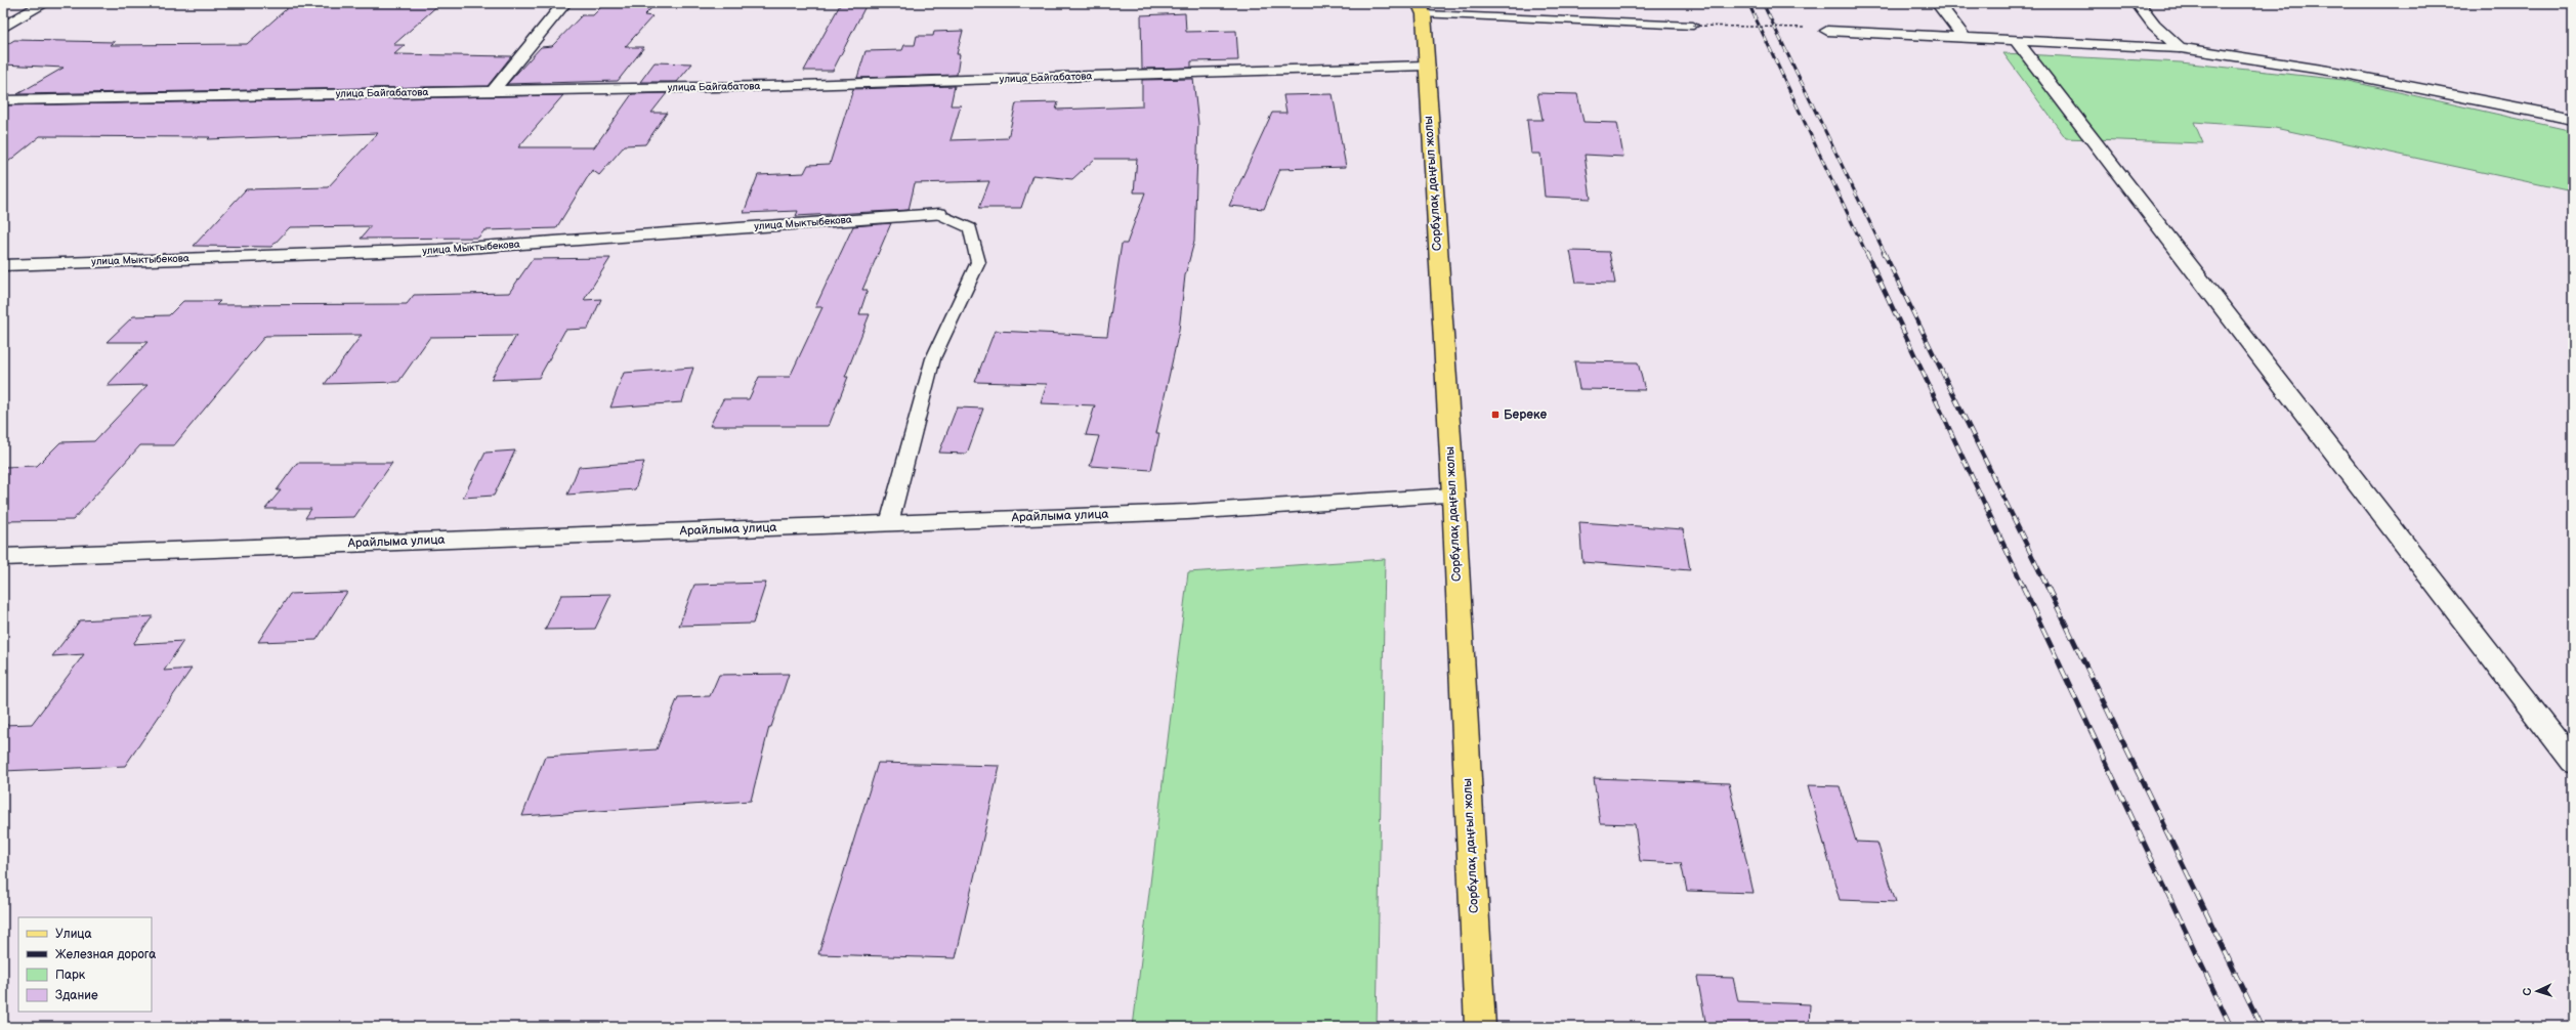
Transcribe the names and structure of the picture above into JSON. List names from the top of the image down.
{
  "streets": {
    "main road": ["Сорбұлақ даңғыл жолы"],
    "street": ["улица Байгабатова", "улица Мыктыбекова", "Арайлыма улица"]
  },
  "crossings": [
    ["улица Байгабатова", "Сорбұлақ даңғыл жолы"],
    ["Сорбұлақ даңғыл жолы", "Арайлыма улица"]
  ],
  "places": {
    "transit": ["Береке"]
  },
  "legend": [
    "Улица",
    "Железная дорога",
    "Парк",
    "Здание"
  ],
  "north": "left"
}
